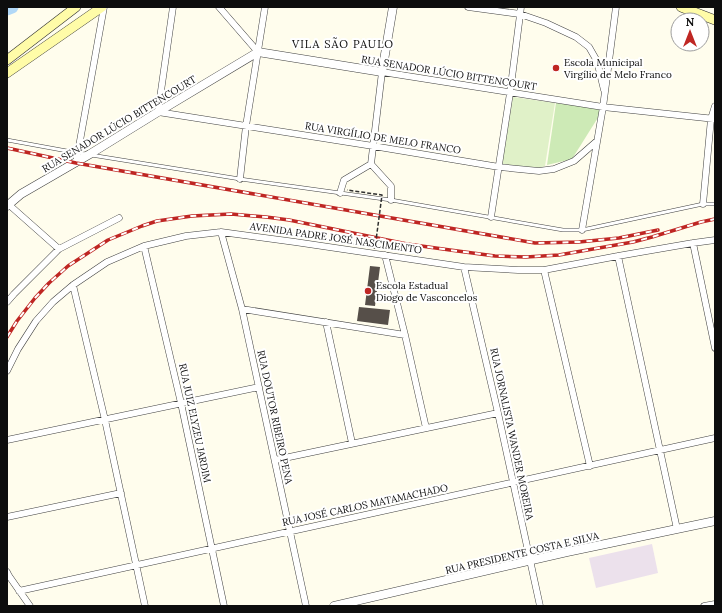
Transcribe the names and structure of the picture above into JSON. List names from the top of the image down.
{
  "streets": {
    "street": [
      "RUA SENADOR LÚCIO BITTENCOURT",
      "RUA VIRGÍLIO DE MELO FRANCO",
      "AVENIDA PADRE JOSÉ NASCIMENTO",
      "RUA DOUTOR RIBEIRO PENA",
      "RUA JUIZ ELYZEU JARDIM",
      "RUA JORNALISTA WANDER MOREIRA",
      "RUA JOSÉ CARLOS MATAMACHADO",
      "RUA PRESIDENTE COSTA E SILVA"
    ]
  },
  "crossings": [
    ["RUA SENADOR LÚCIO BITTENCOURT", "RUA VIRGÍLIO DE MELO FRANCO"],
    ["AVENIDA PADRE JOSÉ NASCIMENTO", "RUA DOUTOR RIBEIRO PENA"],
    ["AVENIDA PADRE JOSÉ NASCIMENTO", "RUA JUIZ ELYZEU JARDIM"],
    ["AVENIDA PADRE JOSÉ NASCIMENTO", "RUA JORNALISTA WANDER MOREIRA"],
    ["RUA DOUTOR RIBEIRO PENA", "RUA JOSÉ CARLOS MATAMACHADO"],
    ["RUA JUIZ ELYZEU JARDIM", "RUA JOSÉ CARLOS MATAMACHADO"],
    ["RUA JORNALISTA WANDER MOREIRA", "RUA JOSÉ CARLOS MATAMACHADO"],
    ["RUA JORNALISTA WANDER MOREIRA", "RUA PRESIDENTE COSTA E SILVA"]
  ],
  "districts": ["VILA SÃO PAULO"],
  "places": ["Escola Municipal Virgílio de Melo Franco", "Escola Estadual Diogo de Vasconcelos"],
  "north": "top"
}
